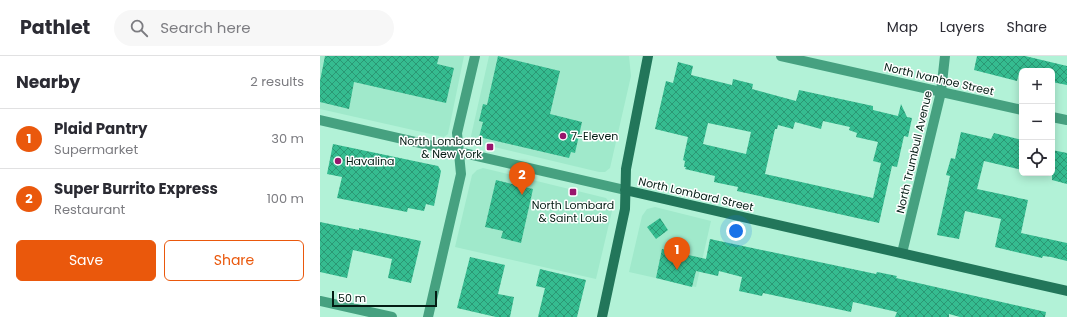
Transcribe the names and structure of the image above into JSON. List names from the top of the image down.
{
  "streets": {
    "main road": ["North Lombard Street"],
    "street": ["North Ivanhoe Street", "North Trumbull Avenue"]
  },
  "crossings": [
    ["North Ivanhoe Street", "North Trumbull Avenue"],
    ["North Trumbull Avenue", "North Lombard Street"]
  ],
  "places": {
    "other": ["7-Eleven", "Havalina"],
    "transit": ["North Lombard & New York", "North Lombard & Saint Louis"]
  },
  "scale_bar": "50 m",
  "page": {
    "header": "Pathlet",
    "search": "Search here",
    "nav": ["Map", "Layers", "Share"],
    "heading": ["Nearby", "2 results"],
    "map_buttons": ["+", "−"],
    "list": [
      {
        "mark": "1",
        "name": "Plaid Pantry",
        "note": "Supermarket",
        "value": "30 m"
      },
      {
        "mark": "2",
        "name": "Super Burrito Express",
        "note": "Restaurant",
        "value": "100 m"
      }
    ],
    "pins": ["2", "1"],
    "buttons": ["Save", "Share"],
    "scale": "50 m"
  }
}
